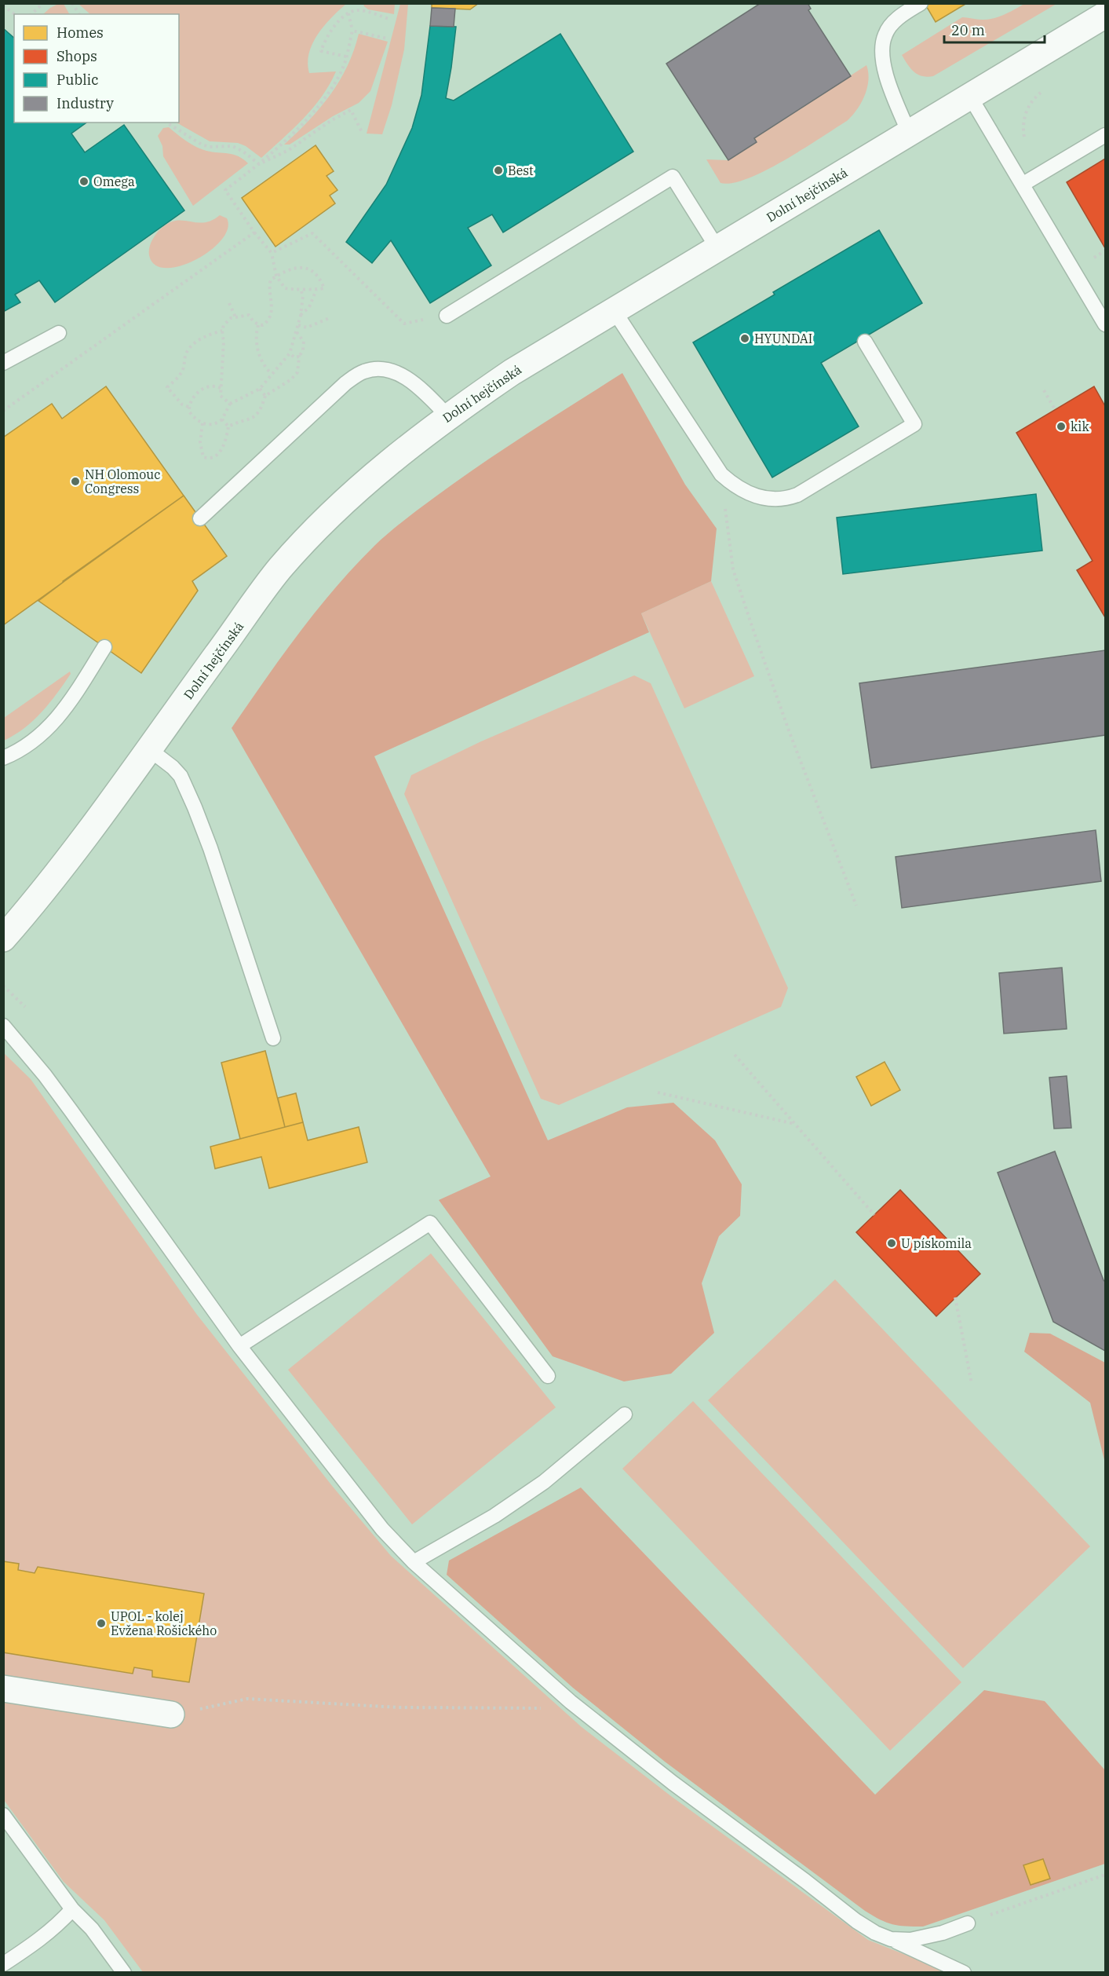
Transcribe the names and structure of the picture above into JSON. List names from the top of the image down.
{
  "streets": {
    "main road": ["Dolní hejčínská"]
  },
  "places": [
    "Best",
    "Omega",
    "HYUNDAI",
    "kik",
    "NH Olomouc Congress",
    "U pískomila",
    "UPOL - kolej Evžena Rošického"
  ],
  "legend": [
    "Homes",
    "Shops",
    "Public",
    "Industry"
  ],
  "scale_bar": "20 m"
}
